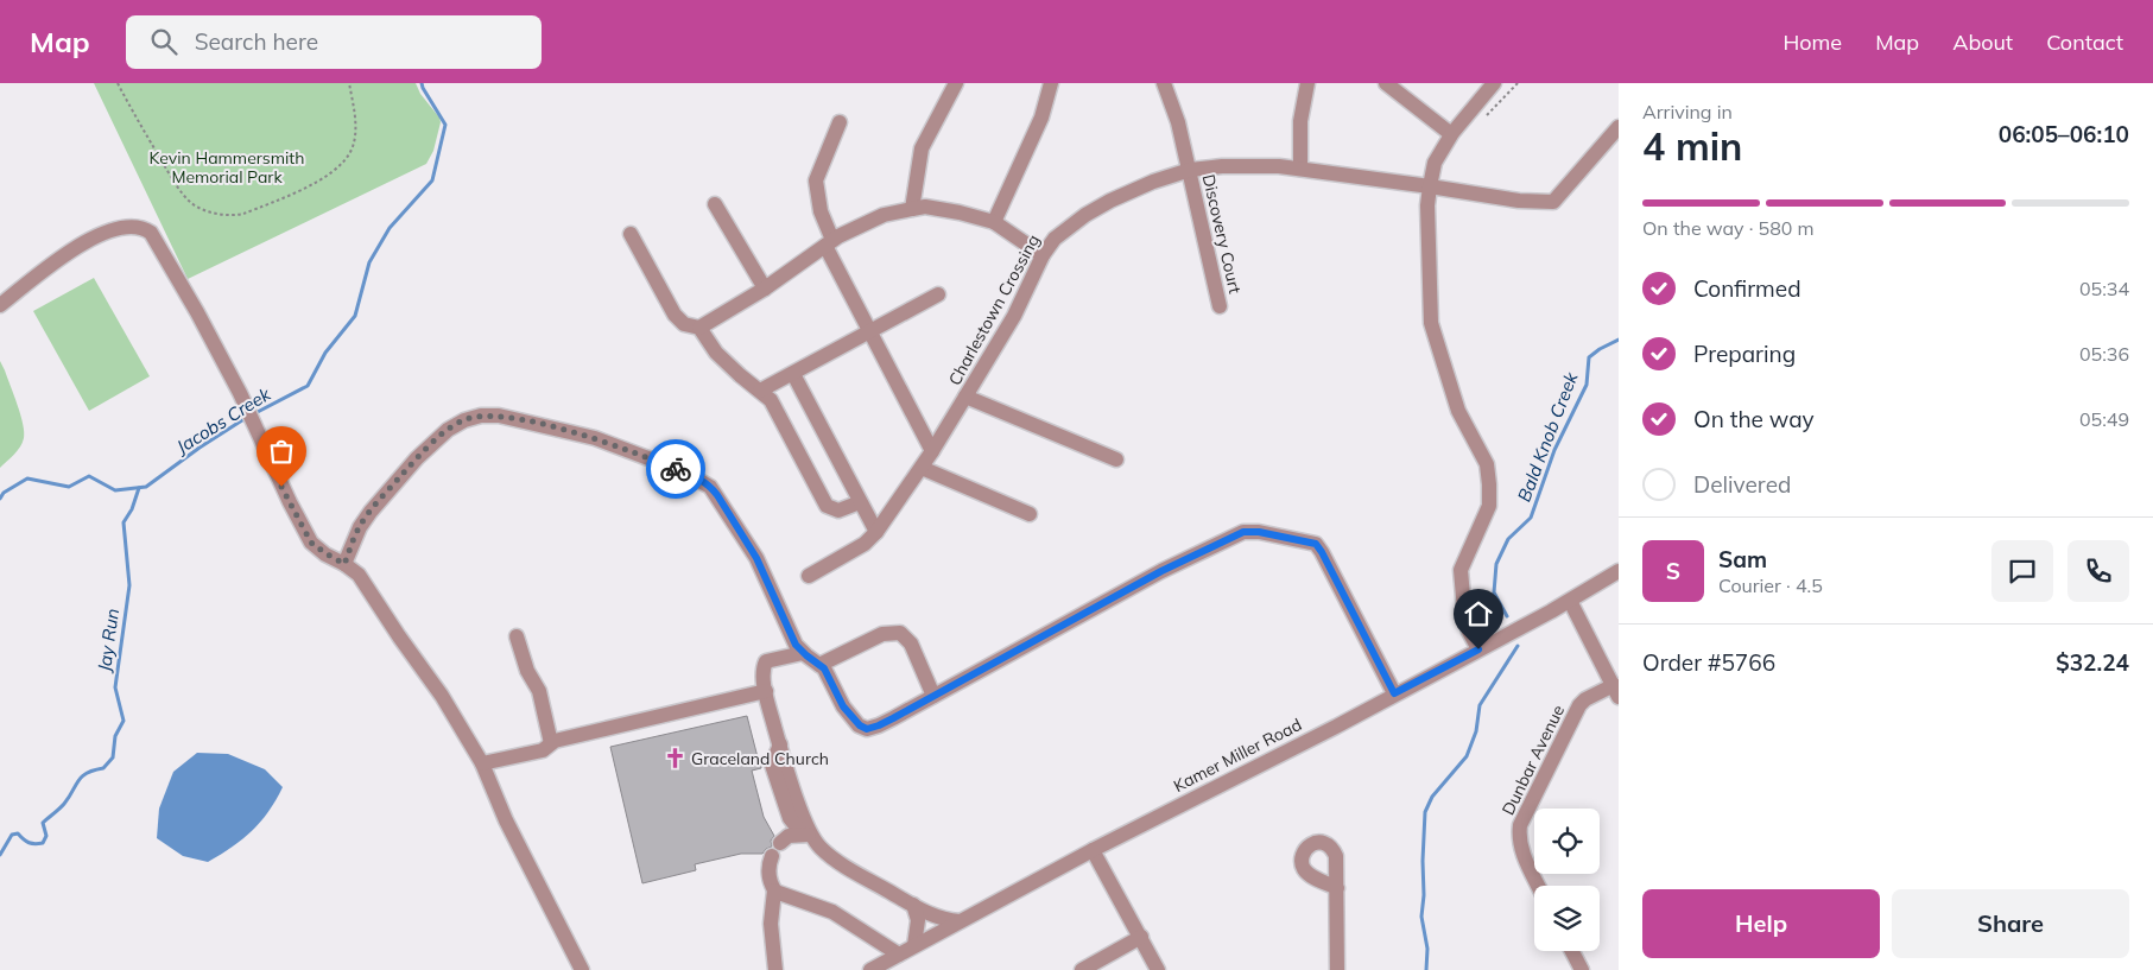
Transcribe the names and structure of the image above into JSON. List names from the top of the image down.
{
  "streets": {
    "street": [
      "Discovery Court",
      "Charlestown Crossing",
      "Kamer Miller Road",
      "Dunbar Avenue"
    ]
  },
  "crossings": [
    ["Discovery Court", "Charlestown Crossing"]
  ],
  "water": ["Jacobs Creek", "Bald Knob Creek", "Jay Run"],
  "parks": ["Kevin Hammersmith Memorial Park"],
  "places": {
    "church": ["Graceland Church"]
  },
  "page": {
    "header": "Map",
    "search": "Search here",
    "nav": [
      "Home",
      "Map",
      "About",
      "Contact"
    ],
    "heading": ["4 min", "Arriving in", "06:05–06:10"],
    "panel": [
      "Sam",
      "Courier · 4.5",
      "Order #5766",
      "$32.24"
    ],
    "bar": "On the way · 580 m",
    "list": [
      ["Confirmed", "05:34"],
      ["Preparing", "05:36"],
      ["On the way", "05:49"],
      "Delivered"
    ],
    "round": "S",
    "buttons": ["Help", "Share"]
  }
}
